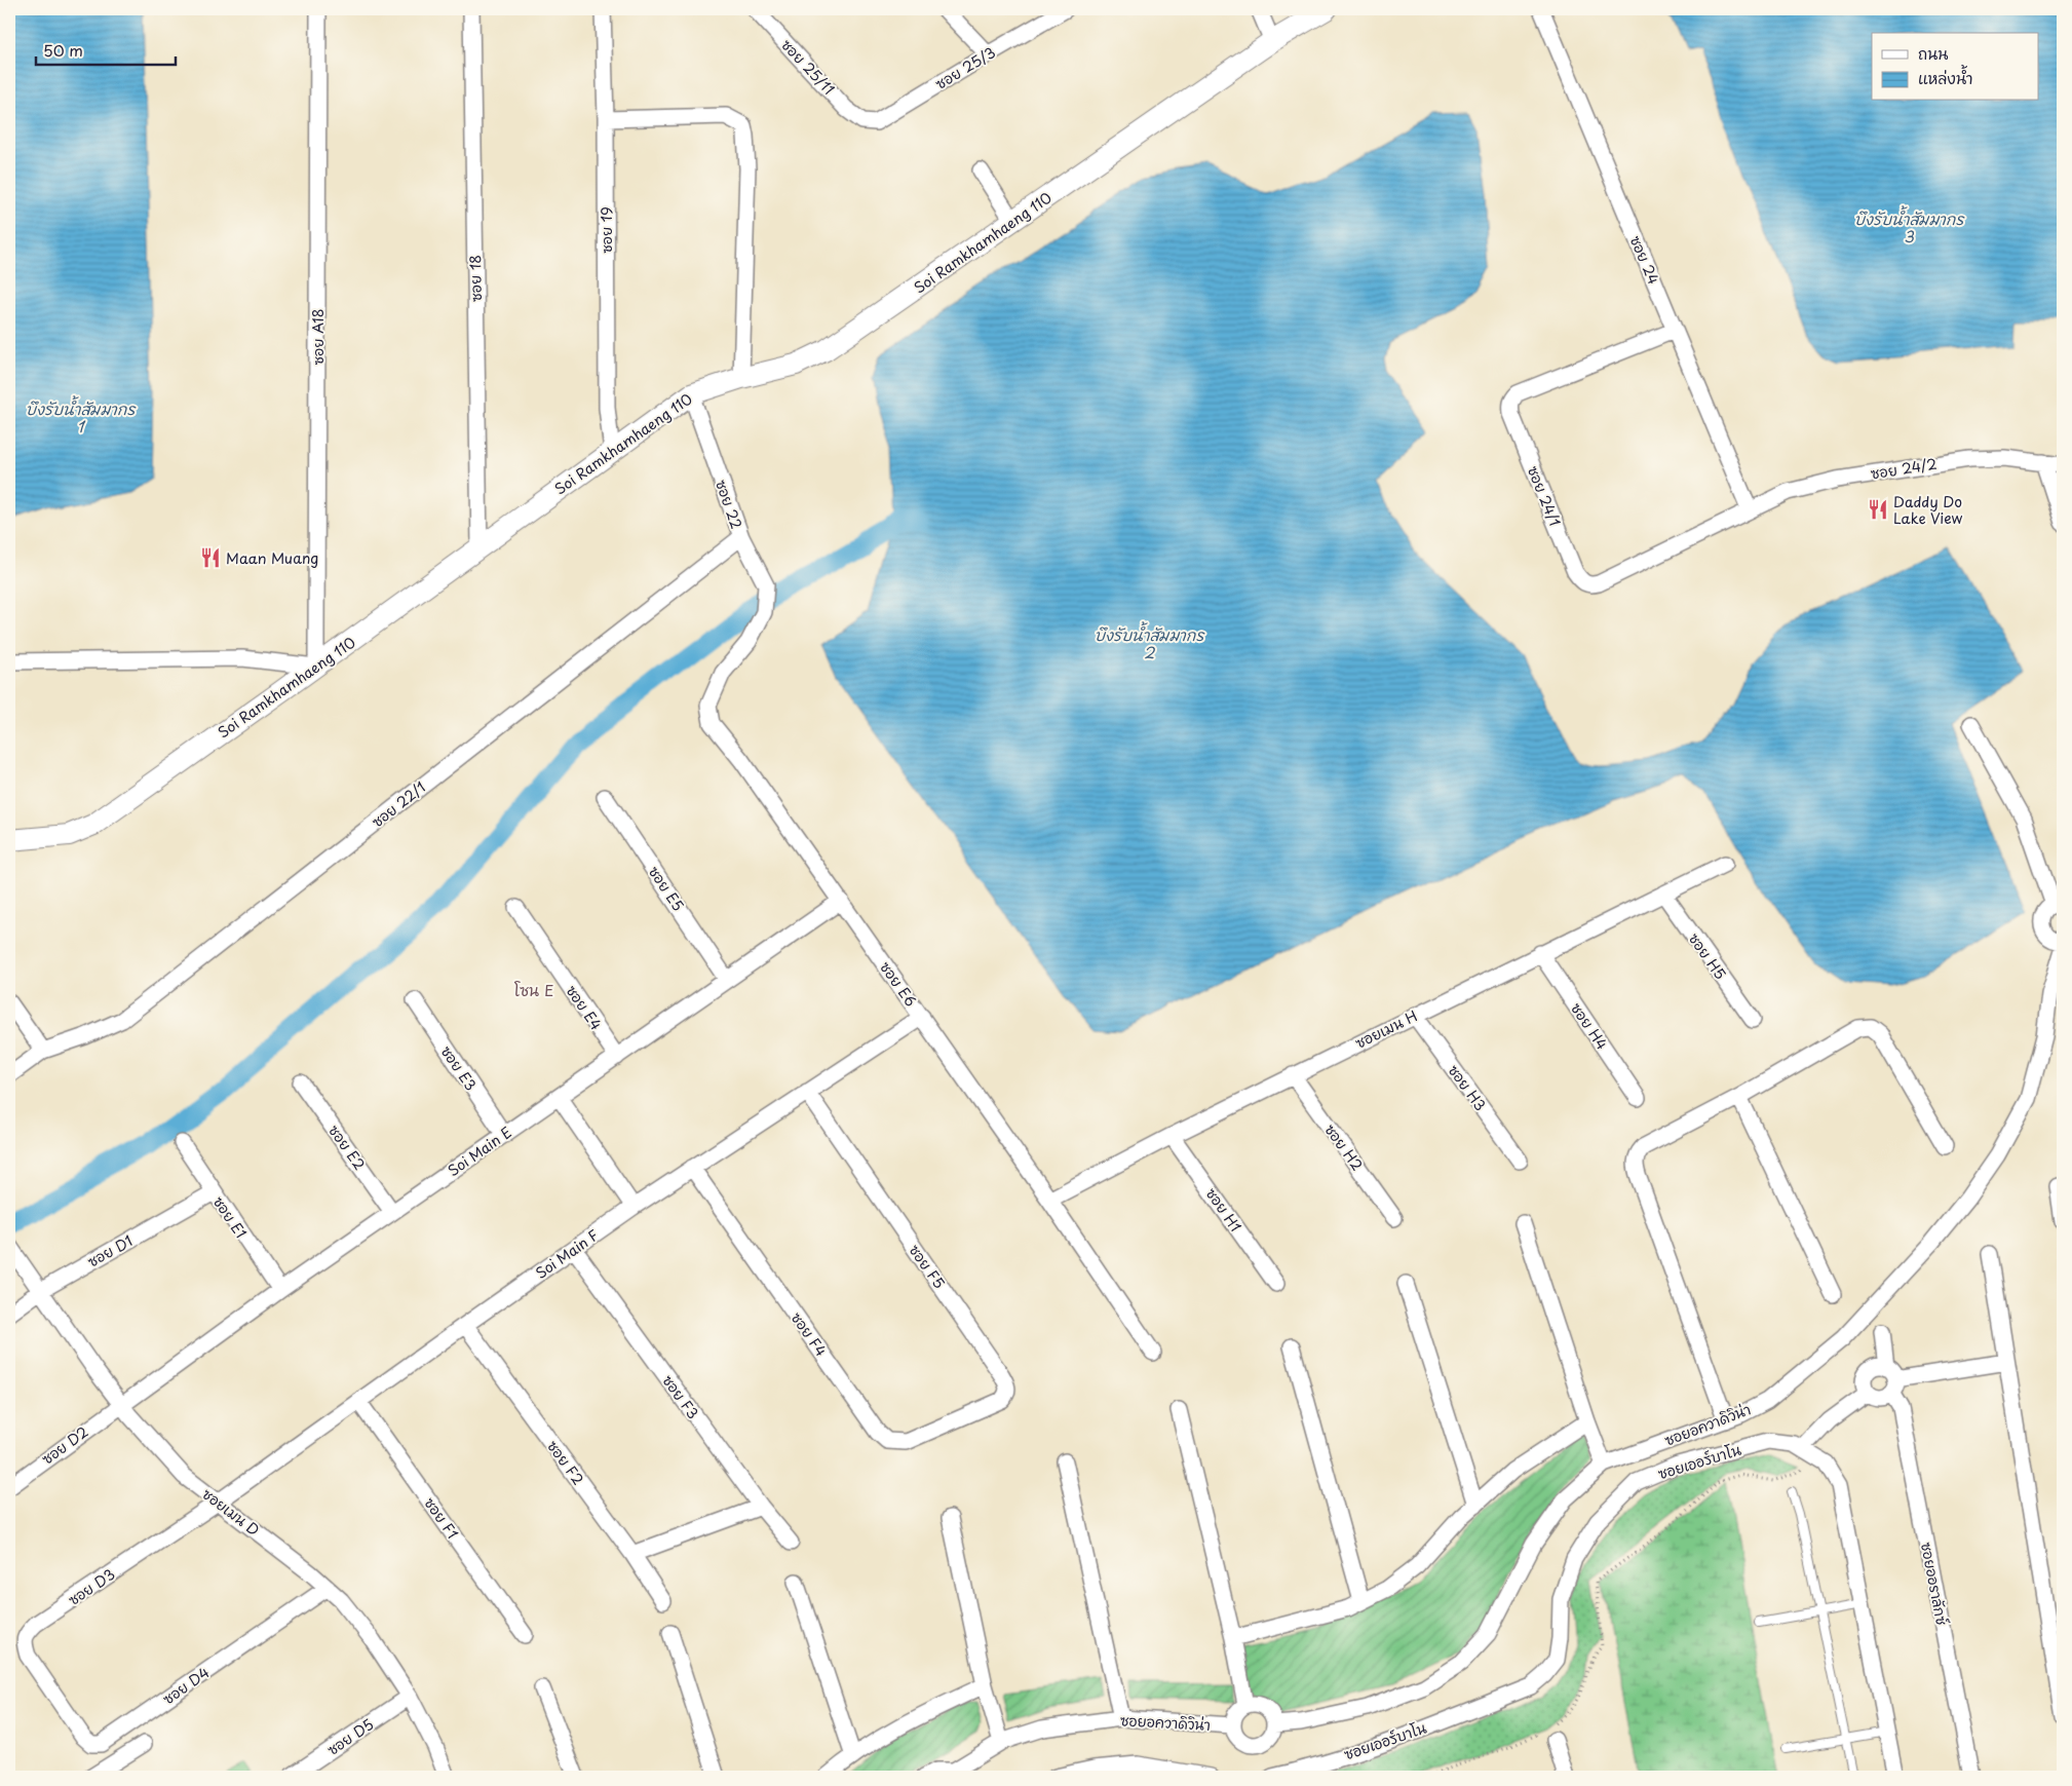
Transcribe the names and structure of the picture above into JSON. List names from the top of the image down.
{
  "streets": {
    "street": [
      "ซอย 25/11",
      "ซอย 25/3",
      "ซอย 19",
      "Soi Ramkhamhaeng 110",
      "ซอย 24",
      "ซอย 18",
      "ซอย A18",
      "ซอย 24/2",
      "ซอย 24/1",
      "ซอย 22",
      "ซอย 22/1",
      "ซอย E5",
      "ซอย H5",
      "ซอย E6",
      "ซอย E4",
      "ซอย H4",
      "ซอยเมน H",
      "ซอย E3",
      "ซอย H3",
      "ซอย E2",
      "ซอย H2",
      "Soi Main E",
      "ซอย H1",
      "ซอย E1",
      "ซอย D1",
      "Soi Main F",
      "ซอย F5",
      "ซอย F4",
      "ซอย F3",
      "ซอยอควาดิวิน่า",
      "ซอย D2",
      "ซอยเออร์บาโน",
      "ซอย F2",
      "ซอยเมน D",
      "ซอย F1",
      "ซอยออราลักซ์",
      "ซอย D3",
      "ซอย D4",
      "ซอย D5"
    ]
  },
  "crossings": [
    ["ซอย 25/11", "ซอย 25/3"],
    ["ซอย 19", "Soi Ramkhamhaeng 110"],
    ["Soi Ramkhamhaeng 110", "ซอย 18"],
    ["Soi Ramkhamhaeng 110", "ซอย A18"],
    ["Soi Ramkhamhaeng 110", "ซอย 22"],
    ["ซอย 24", "ซอย 24/2"],
    ["ซอย 24", "ซอย 24/1"],
    ["ซอย 24/2", "ซอย 24/1"],
    ["ซอย 22", "ซอย 22/1"],
    ["ซอย 22", "ซอย E6"],
    ["ซอย E5", "Soi Main E"],
    ["ซอย H5", "ซอยเมน H"],
    ["ซอย E6", "ซอยเมน H"],
    ["ซอย E6", "Soi Main E"],
    ["ซอย E6", "Soi Main F"],
    ["ซอย E4", "Soi Main E"],
    ["ซอย H4", "ซอยเมน H"],
    ["ซอยเมน H", "ซอย H3"],
    ["ซอยเมน H", "ซอย H2"],
    ["ซอยเมน H", "ซอย H1"],
    ["ซอย E3", "Soi Main E"],
    ["ซอย E2", "Soi Main E"],
    ["Soi Main E", "ซอย E1"],
    ["Soi Main E", "ซอย D2"],
    ["Soi Main E", "ซอยเมน D"],
    ["ซอย E1", "ซอย D1"],
    ["ซอย D1", "ซอยเมน D"],
    ["Soi Main F", "ซอย F5"],
    ["Soi Main F", "ซอย F4"],
    ["Soi Main F", "ซอย F3"],
    ["Soi Main F", "ซอย F2"],
    ["Soi Main F", "ซอยเมน D"],
    ["Soi Main F", "ซอย F1"],
    ["Soi Main F", "ซอย D3"],
    ["ซอย F5", "ซอย F4"],
    ["ซอย D2", "ซอยเมน D"],
    ["ซอยเมน D", "ซอย D3"],
    ["ซอยเมน D", "ซอย D4"],
    ["ซอยเมน D", "ซอย D5"],
    ["ซอย D3", "ซอย D4"]
  ],
  "districts": ["โซน E"],
  "water": ["บึงรับน้ำสัมมากร 3", "บึงรับน้ำสัมมากร 1", "บึงรับน้ำสัมมากร 2"],
  "places": {
    "restaurant": ["Daddy Do Lake View", "Maan Muang"]
  },
  "legend": ["ถนน", "แหล่งน้ำ"],
  "scale_bar": "50 m"
}
